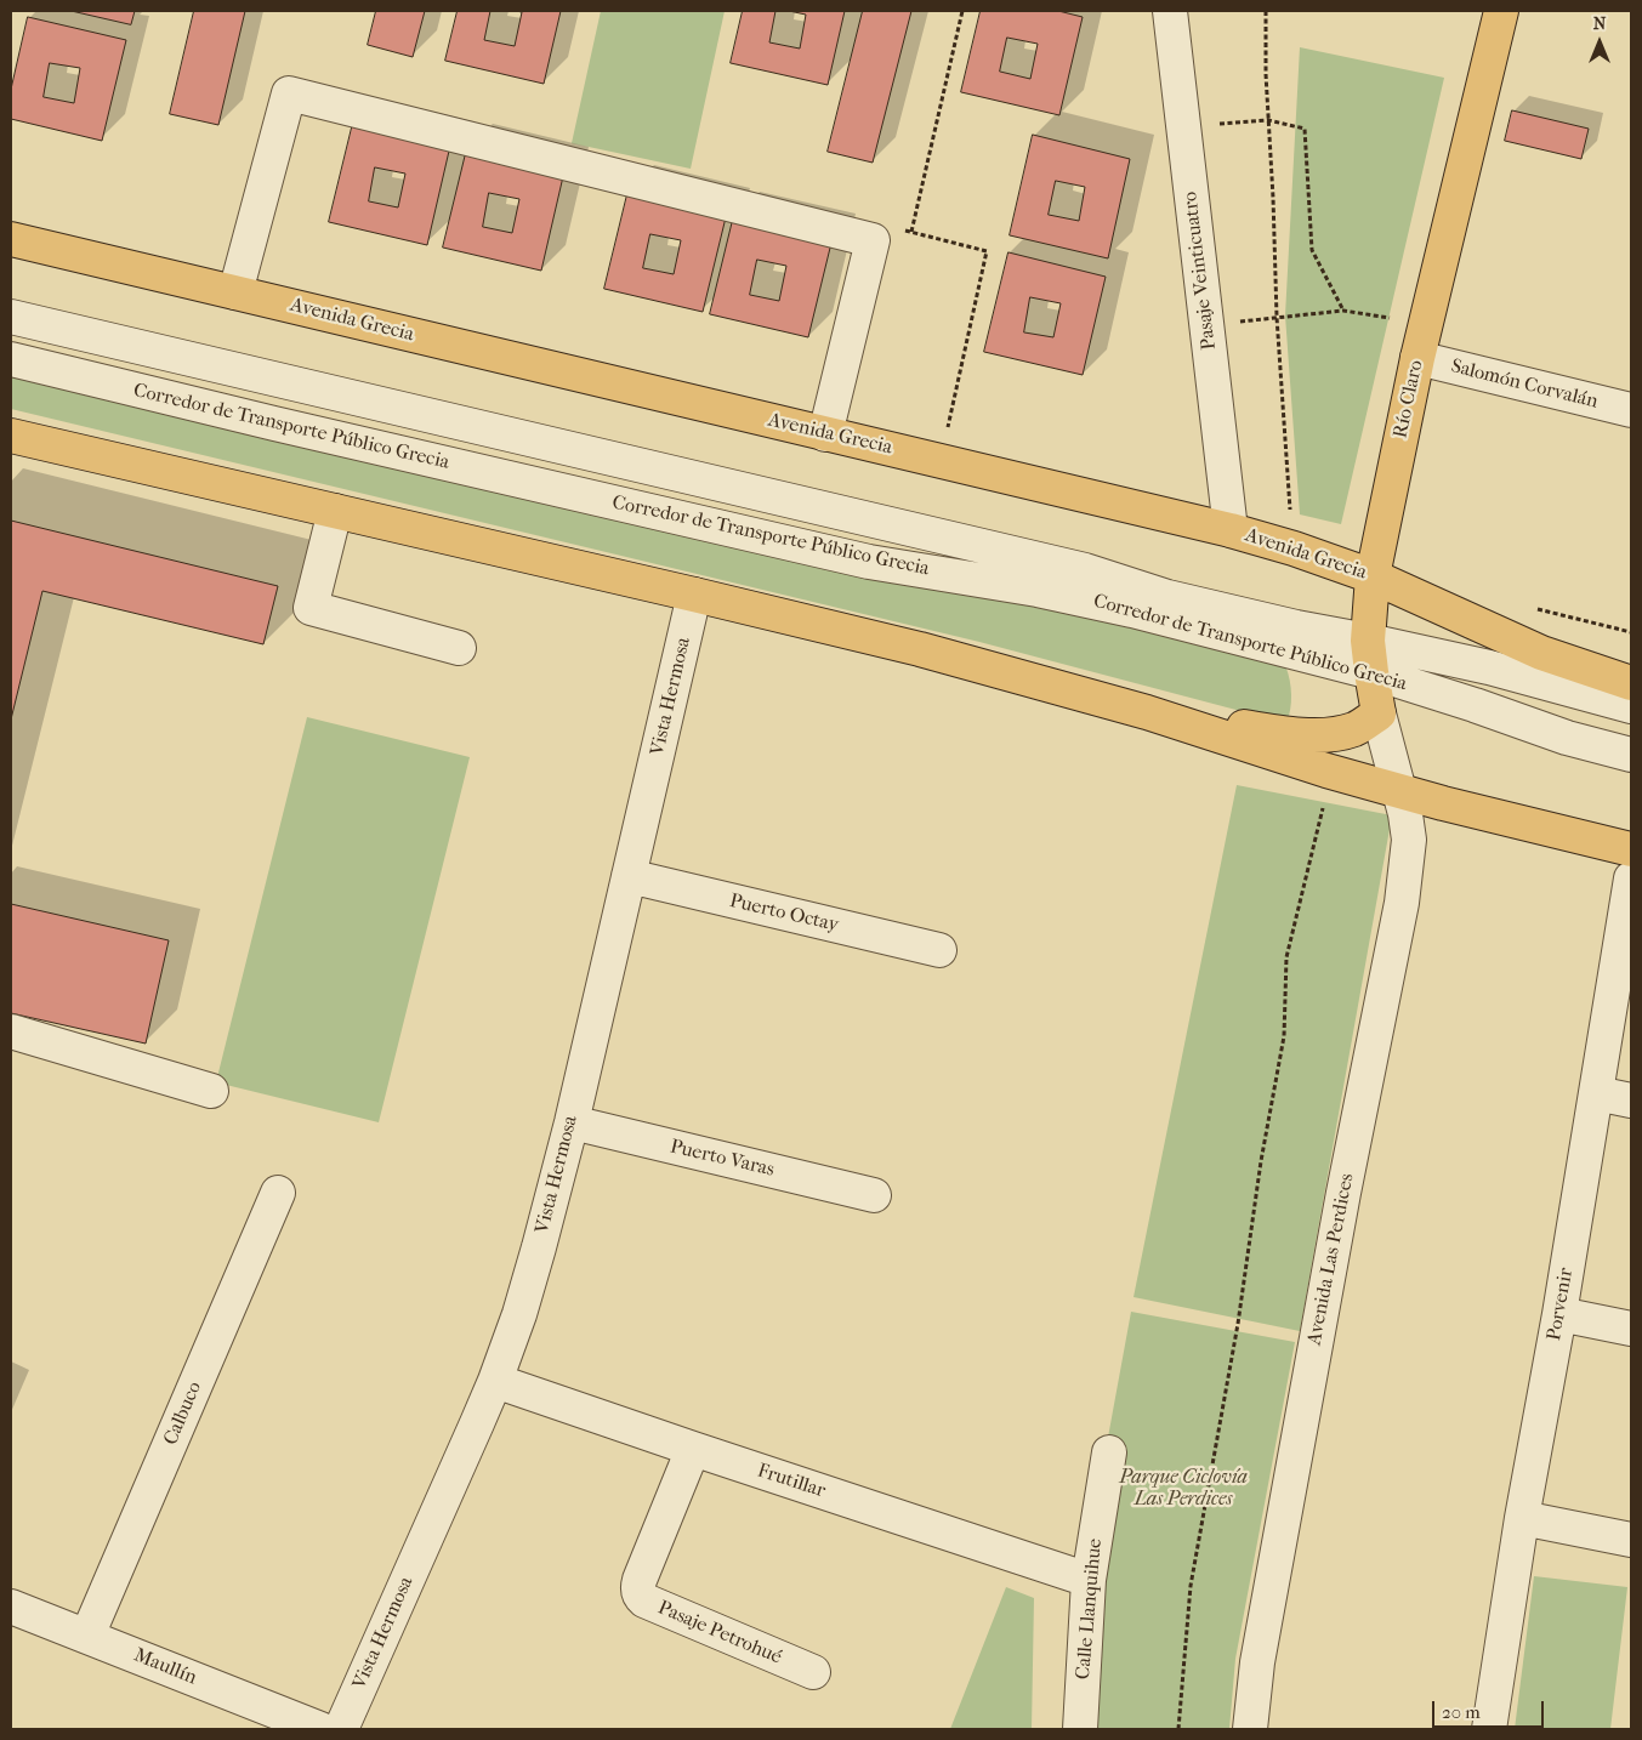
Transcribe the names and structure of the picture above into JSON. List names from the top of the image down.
{
  "streets": {
    "main road": ["Avenida Grecia", "Río Claro"],
    "street": [
      "Pasaje Veinticuatro",
      "Salomón Corvalán",
      "Corredor de Transporte Público Grecia",
      "Vista Hermosa",
      "Puerto Octay",
      "Puerto Varas",
      "Avenida Las Perdices",
      "Porvenir",
      "Calbuco",
      "Frutillar",
      "Calle Llanquihue",
      "Pasaje Petrohué",
      "Maullín"
    ]
  },
  "crossings": [
    ["Pasaje Veinticuatro", "Avenida Grecia"],
    ["Avenida Grecia", "Río Claro"],
    ["Salomón Corvalán", "Río Claro"],
    ["Río Claro", "Corredor de Transporte Público Grecia"],
    ["Río Claro", "Avenida Las Perdices"],
    ["Vista Hermosa", "Puerto Octay"],
    ["Vista Hermosa", "Puerto Varas"],
    ["Vista Hermosa", "Frutillar"],
    ["Calbuco", "Maullín"],
    ["Frutillar", "Calle Llanquihue"],
    ["Frutillar", "Pasaje Petrohué"]
  ],
  "parks": ["Parque Ciclovía Las Perdices"],
  "scale_bar": "20 m",
  "north": "top"
}
